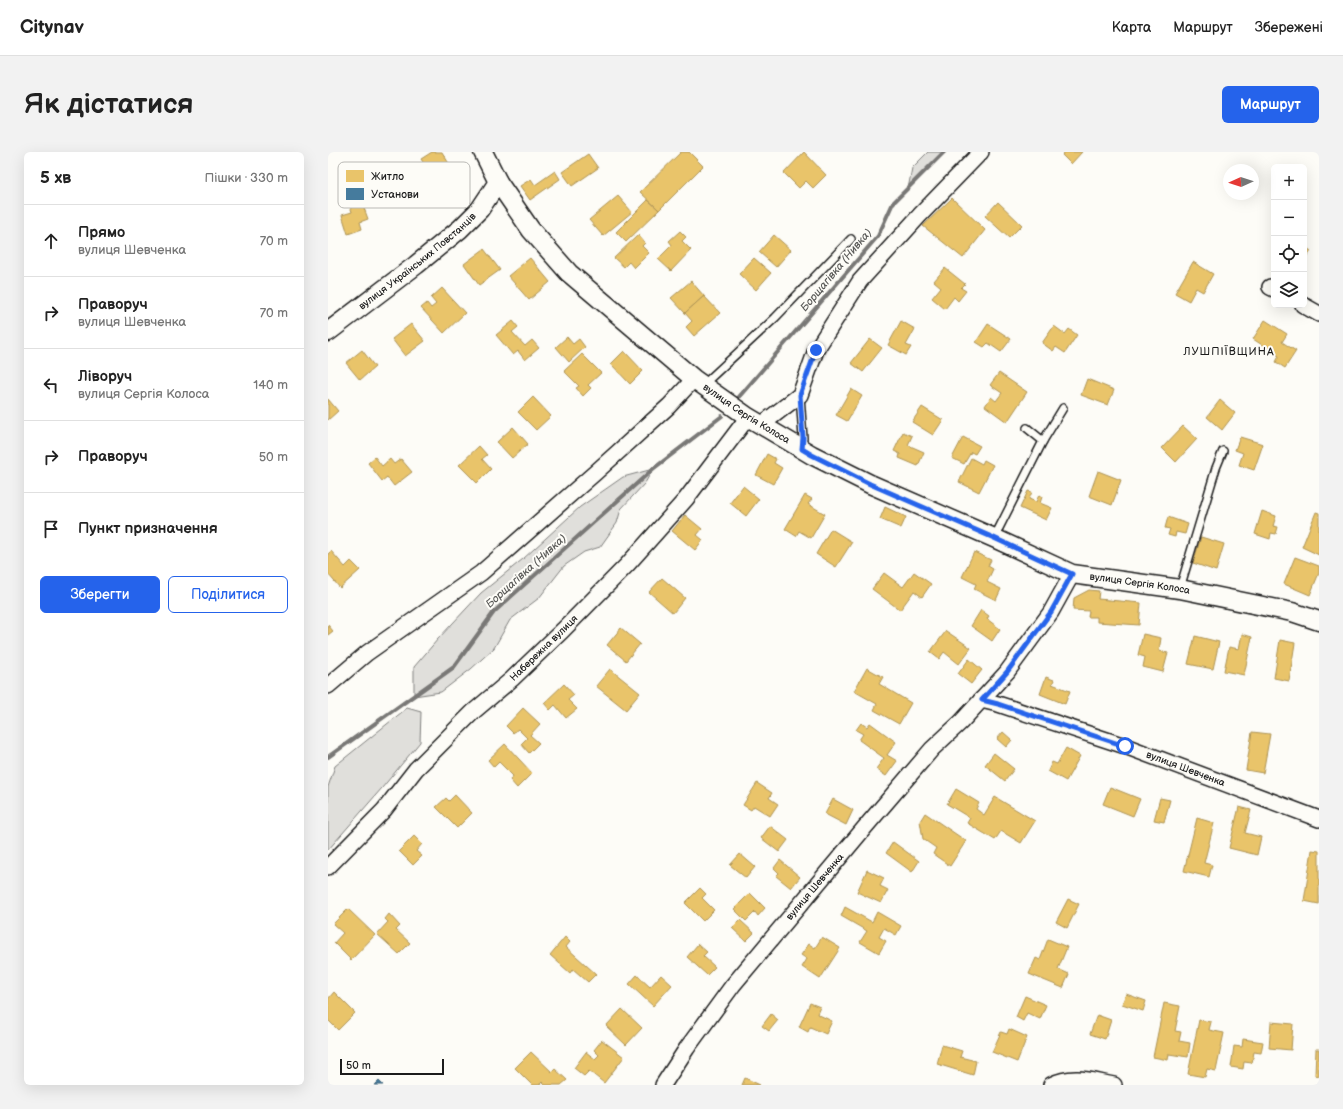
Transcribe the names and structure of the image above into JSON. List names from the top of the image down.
{
  "streets": {
    "street": [
      "вулиця Українських Повстанців",
      "вулиця Сергія Колоса",
      "Набережна вулиця",
      "вулиця Шевченка"
    ]
  },
  "crossings": [
    ["вулиця Українських Повстанців", "вулиця Сергія Колоса"],
    ["вулиця Сергія Колоса", "Набережна вулиця"],
    ["вулиця Сергія Колоса", "вулиця Шевченка"]
  ],
  "districts": ["ЛУШПІЇВЩИНА"],
  "water": ["Борщагівка (Нивка)"],
  "legend": ["Житло", "Установи"],
  "scale_bar": "50 m",
  "north": "left",
  "page": {
    "header": "Citynav",
    "nav": ["Карта", "Маршрут", "Збережені"],
    "buttons": [
      "Маршрут",
      ["Зберегти", "Поділитися"]
    ],
    "title": "Як дістатися",
    "heading": ["5 хв", "Пішки · 330 m"],
    "map_buttons": ["+", "−"],
    "list": [
      ["Прямо", "вулиця Шевченка", "70 m"],
      ["Праворуч", "вулиця Шевченка", "70 m"],
      ["Ліворуч", "вулиця Сергія Колоса", "140 m"],
      ["Праворуч", "50 m"],
      "Пункт призначення"
    ],
    "scale": "50 m"
  }
}
